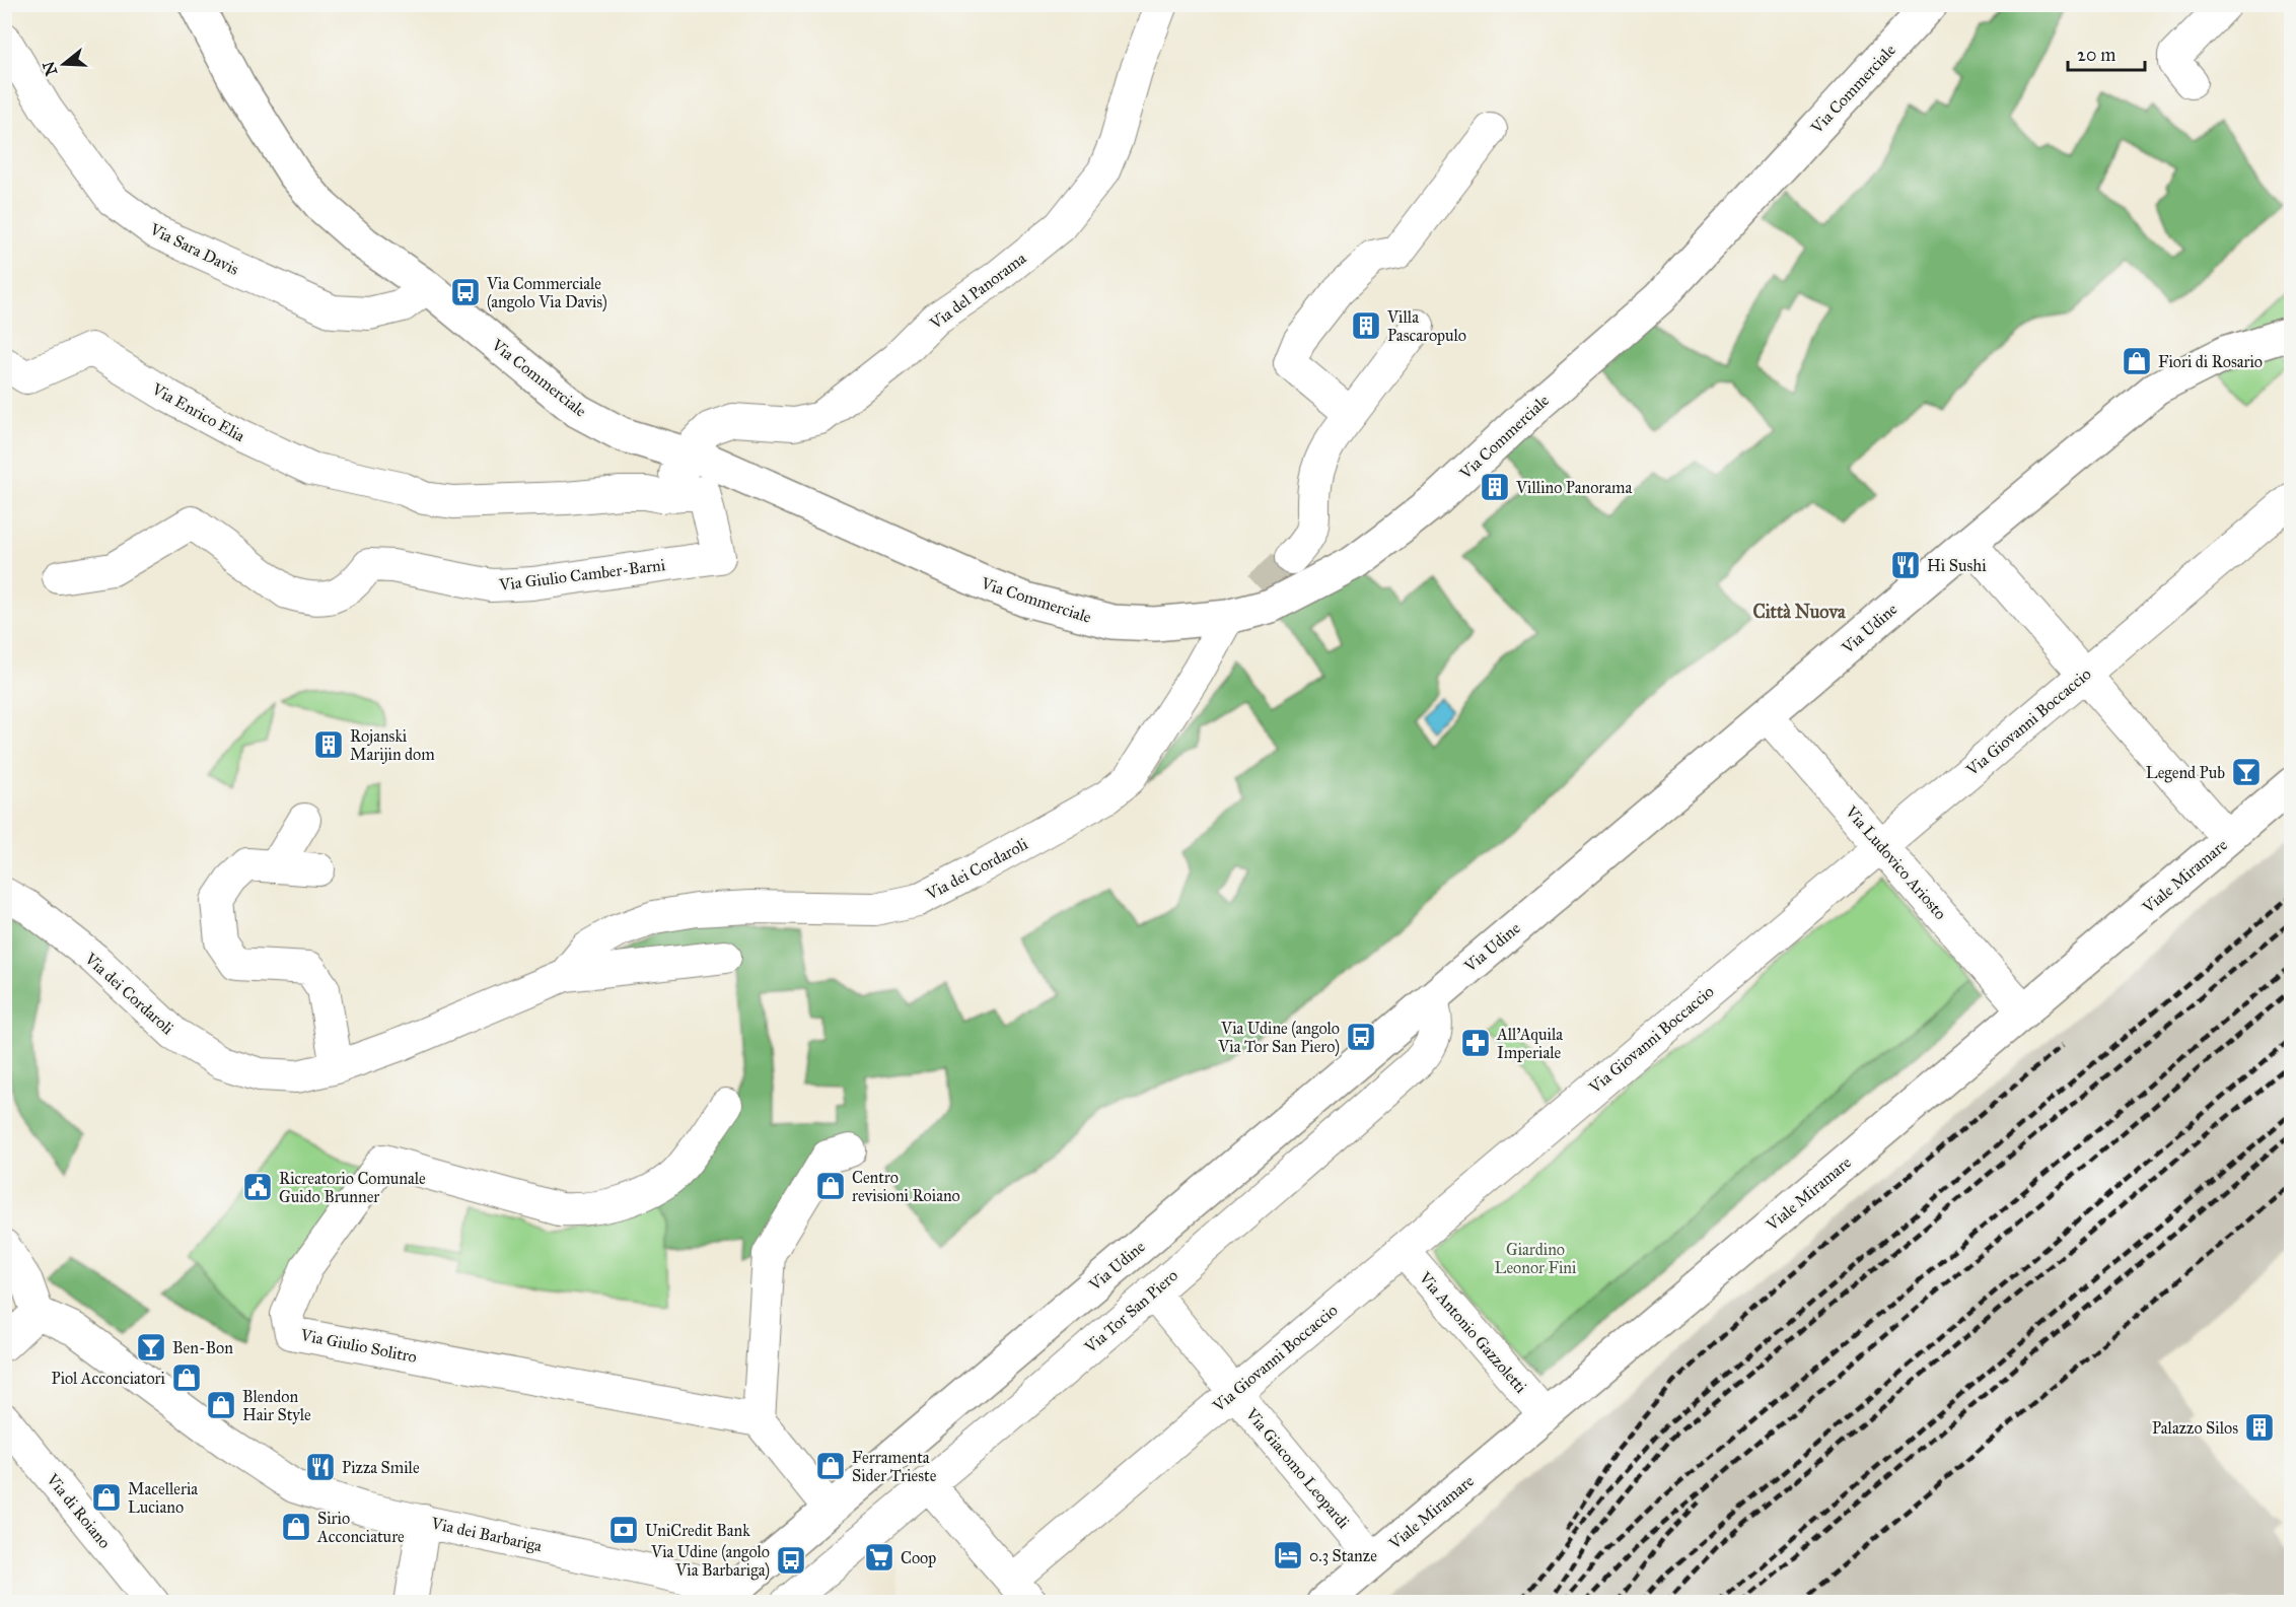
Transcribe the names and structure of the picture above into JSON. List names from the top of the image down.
{
  "streets": {
    "main road": ["Via Commerciale", "Via Udine", "Viale Miramare"],
    "street": [
      "Via Sara Davis",
      "Via del Panorama",
      "Via Enrico Elia",
      "Via Giulio Camber-Barni",
      "Via Giovanni Boccaccio",
      "Via Ludovico Ariosto",
      "Via dei Cordaroli",
      "Via Tor San Piero",
      "Via Antonio Gazzoletti",
      "Via Giulio Solitro",
      "Via Giacomo Leopardi",
      "Via di Roiano",
      "Via dei Barbariga"
    ]
  },
  "crossings": [
    ["Via Commerciale", "Via Sara Davis"],
    ["Via Commerciale", "Via del Panorama"],
    ["Via Commerciale", "Via Enrico Elia"],
    ["Via Commerciale", "Via dei Cordaroli"],
    ["Via del Panorama", "Via Enrico Elia"],
    ["Via Enrico Elia", "Via Giulio Camber-Barni"],
    ["Via Udine", "Via Ludovico Ariosto"],
    ["Via Udine", "Via Tor San Piero"],
    ["Via Udine", "Via dei Barbariga"],
    ["Via Giovanni Boccaccio", "Via Ludovico Ariosto"],
    ["Via Giovanni Boccaccio", "Via Antonio Gazzoletti"],
    ["Via Giovanni Boccaccio", "Via Giacomo Leopardi"],
    ["Via Ludovico Ariosto", "Viale Miramare"],
    ["Viale Miramare", "Via Antonio Gazzoletti"],
    ["Viale Miramare", "Via Giacomo Leopardi"],
    ["Via Tor San Piero", "Via Giacomo Leopardi"]
  ],
  "districts": ["Città Nuova"],
  "parks": ["Giardino Leonor Fini"],
  "places": {
    "bus stop": ["Via Commerciale (angolo Via Davis)", "Via Udine (angolo Via Tor San Piero)", "Via Udine (angolo Via Barbariga)"],
    "building": [
      "Villa Pascaropulo",
      "Villino Panorama",
      "Rojanski Marijin dom",
      "Palazzo Silos"
    ],
    "shop": [
      "Fiori di Rosario",
      "Centro revisioni Roiano",
      "Piol Acconciatori",
      "Blendon Hair Style",
      "Ferramenta Sider Trieste",
      "Macelleria Luciano",
      "Sirio Acconciature"
    ],
    "restaurant": ["Hi Sushi", "Pizza Smile"],
    "bar": ["Legend Pub", "Ben-Bon"],
    "pharmacy": ["All'Aquila Imperiale"],
    "public building": ["Ricreatorio Comunale Guido Brunner"],
    "bank": ["UniCredit Bank"],
    "hotel": ["0.3 Stanze"],
    "supermarket": ["Coop"]
  },
  "scale_bar": "20 m",
  "north": "left"
}
